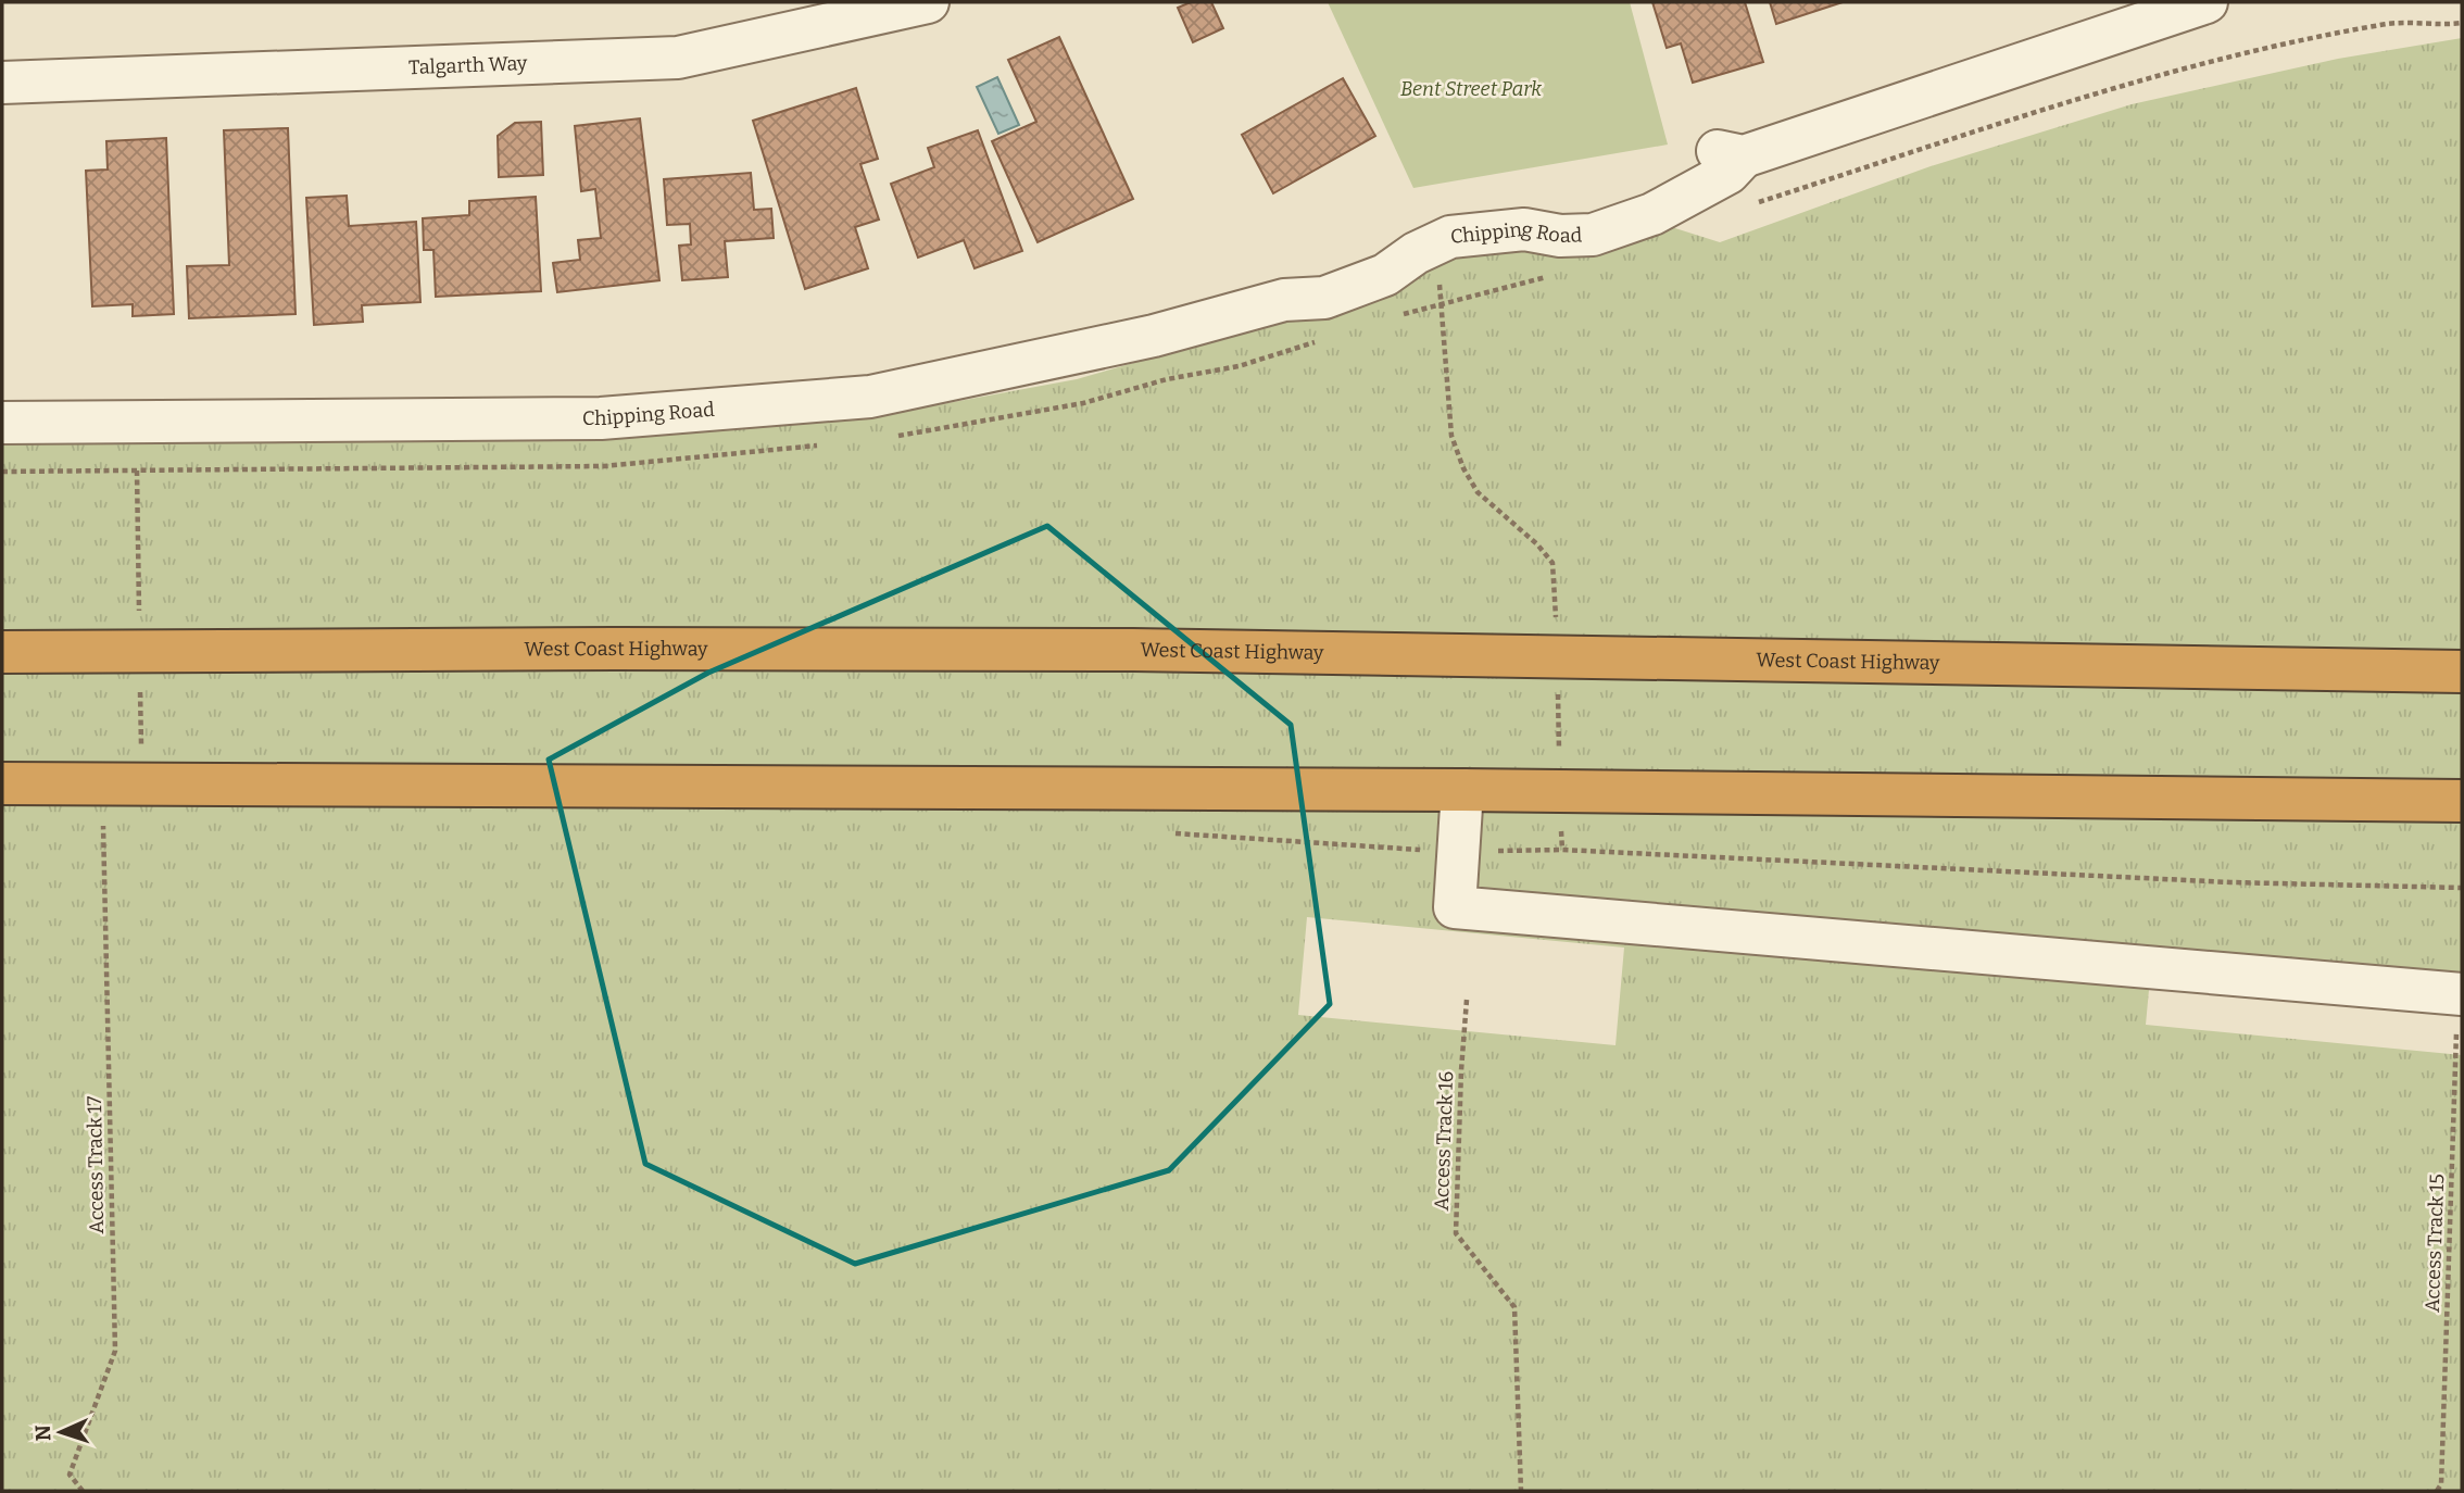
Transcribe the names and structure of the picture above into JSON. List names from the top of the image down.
{
  "streets": {
    "highway": ["West Coast Highway"],
    "street": ["Talgarth Way", "Chipping Road"],
    "path": ["Access Track 16", "Access Track 17", "Access Track 15"]
  },
  "parks": ["Bent Street Park"],
  "north": "left"
}
